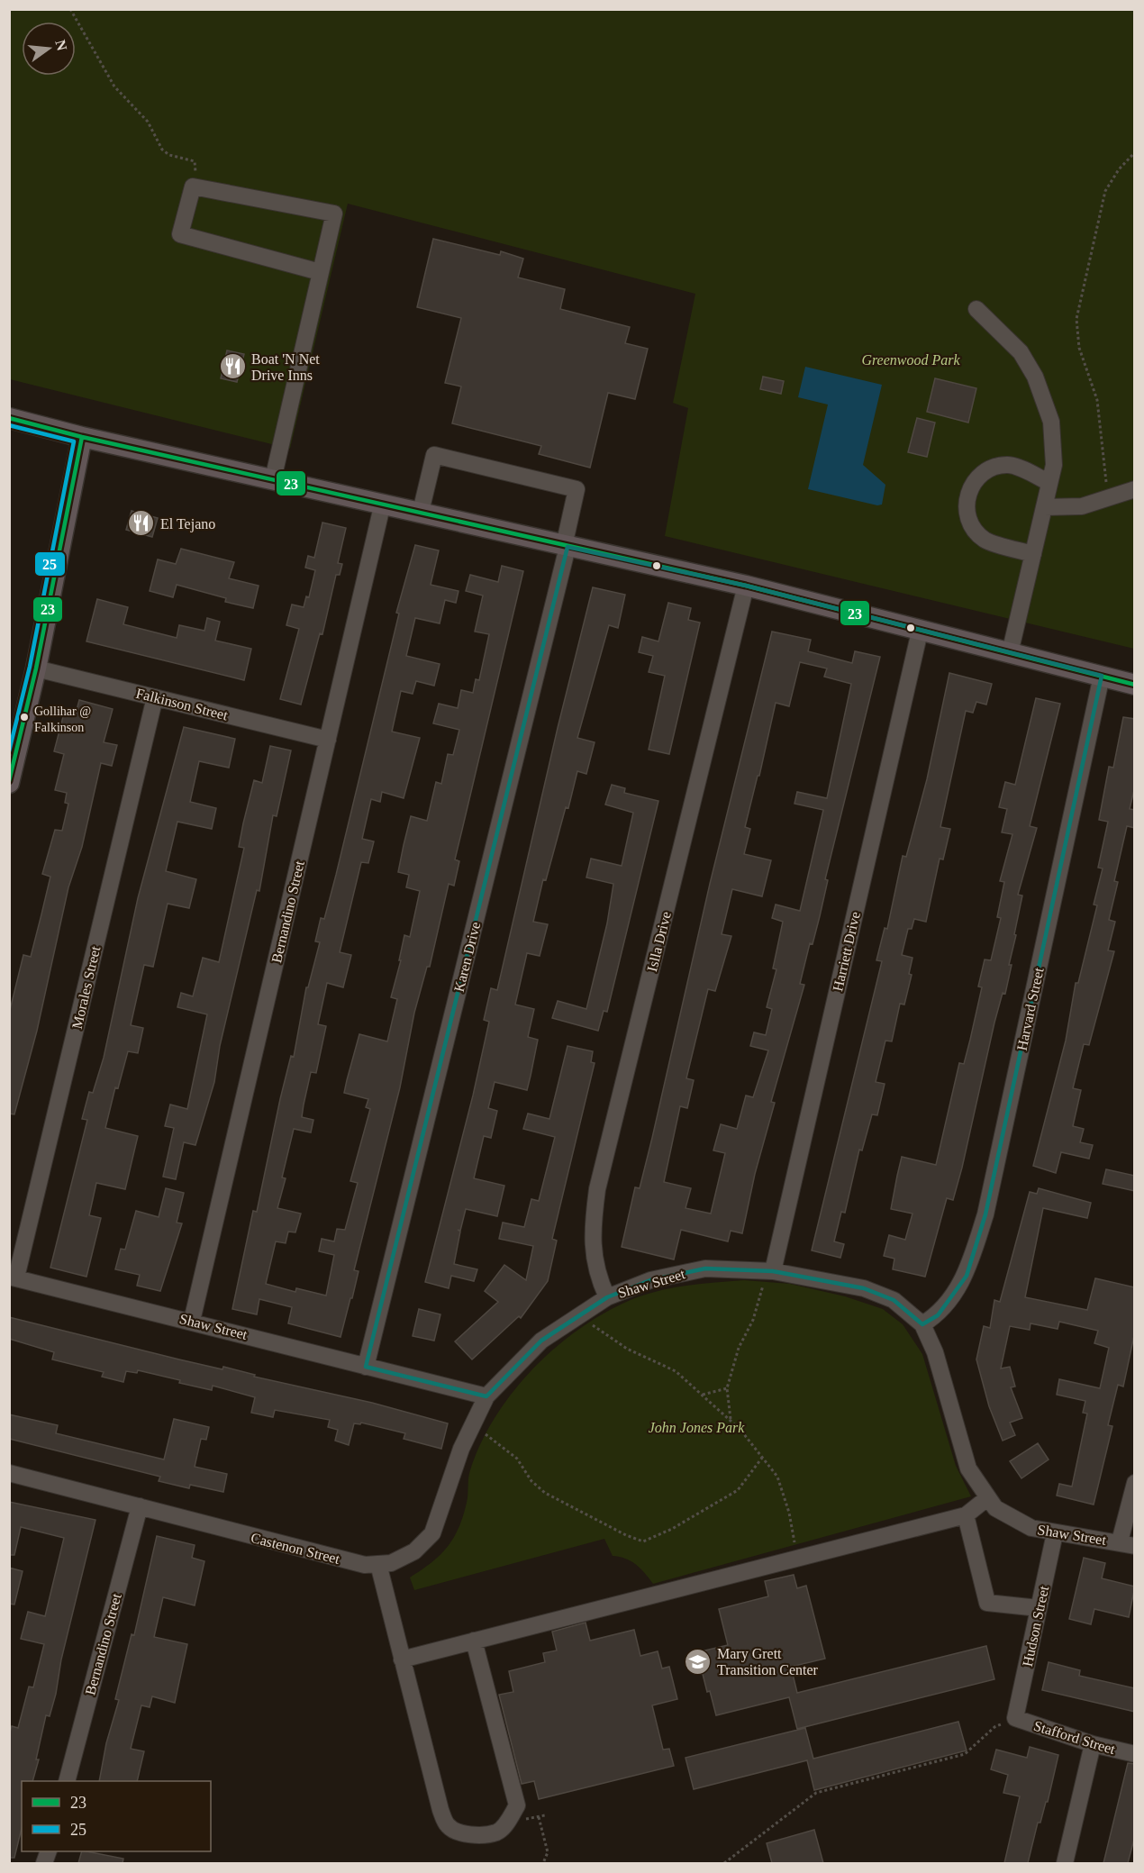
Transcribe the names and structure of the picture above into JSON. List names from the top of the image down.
{
  "streets": {
    "street": [
      "Falkinson Street",
      "Bernandino Street",
      "Islla Drive",
      "Harriett Drive",
      "Karen Drive",
      "Morales Street",
      "Harvard Street",
      "Shaw Street",
      "Castenon Street",
      "Hudson Street",
      "Stafford Street"
    ]
  },
  "crossings": [
    ["Falkinson Street", "Bernandino Street"],
    ["Falkinson Street", "Morales Street"],
    ["Bernandino Street", "Shaw Street"],
    ["Bernandino Street", "Castenon Street"],
    ["Islla Drive", "Shaw Street"],
    ["Harriett Drive", "Shaw Street"],
    ["Karen Drive", "Shaw Street"],
    ["Morales Street", "Shaw Street"],
    ["Harvard Street", "Shaw Street"],
    ["Shaw Street", "Castenon Street"],
    ["Shaw Street", "Hudson Street"],
    ["Hudson Street", "Stafford Street"]
  ],
  "parks": ["Greenwood Park", "John Jones Park"],
  "places": {
    "restaurant": ["Boat 'N Net Drive Inns", "El Tejano"],
    "other": ["Gollihar @ Falkinson"],
    "school or university": ["Mary Grett Transition Center"]
  },
  "lines": ["transit line 23", "transit line 25"],
  "legend": ["23", "25"],
  "north": "right"
}
